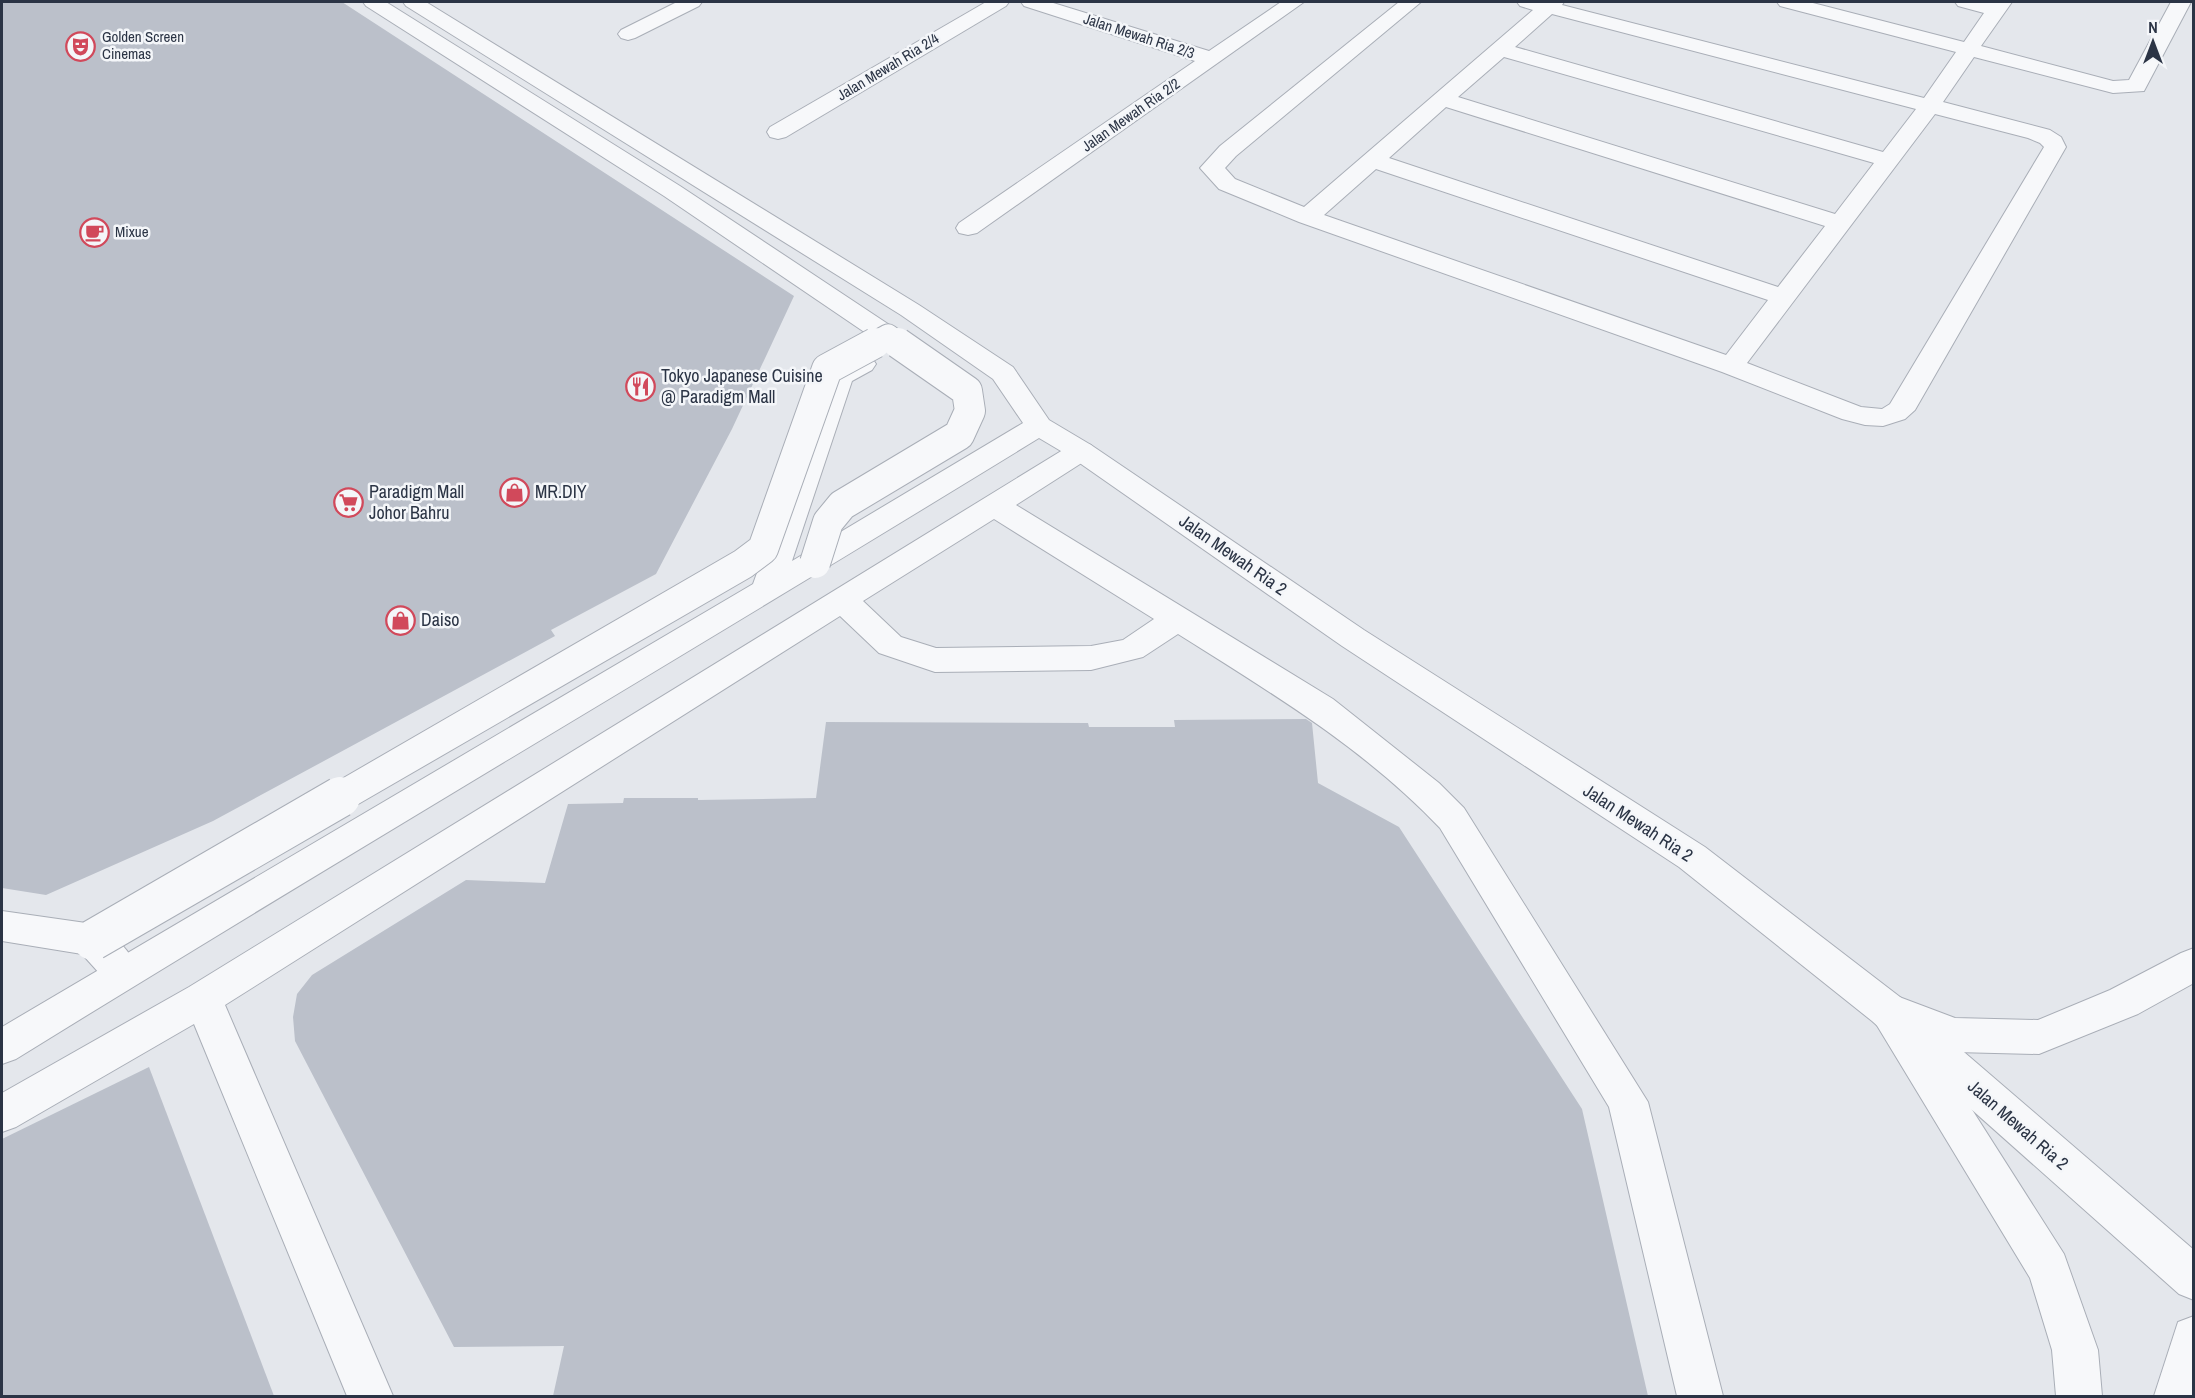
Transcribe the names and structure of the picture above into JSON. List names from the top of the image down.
{
  "streets": {
    "street": [
      "Jalan Mewah Ria 2/3",
      "Jalan Mewah Ria 2/4",
      "Jalan Mewah Ria 2/2",
      "Jalan Mewah Ria 2"
    ]
  },
  "crossings": [
    ["Jalan Mewah Ria 2/3", "Jalan Mewah Ria 2/2"]
  ],
  "places": {
    "theatre": ["Golden Screen Cinemas"],
    "cafe": ["Mixue"],
    "restaurant": ["Tokyo Japanese Cuisine @ Paradigm Mall"],
    "shop": ["MR.DIY", "Daiso"],
    "supermarket": ["Paradigm Mall Johor Bahru"]
  },
  "north": "top"
}
